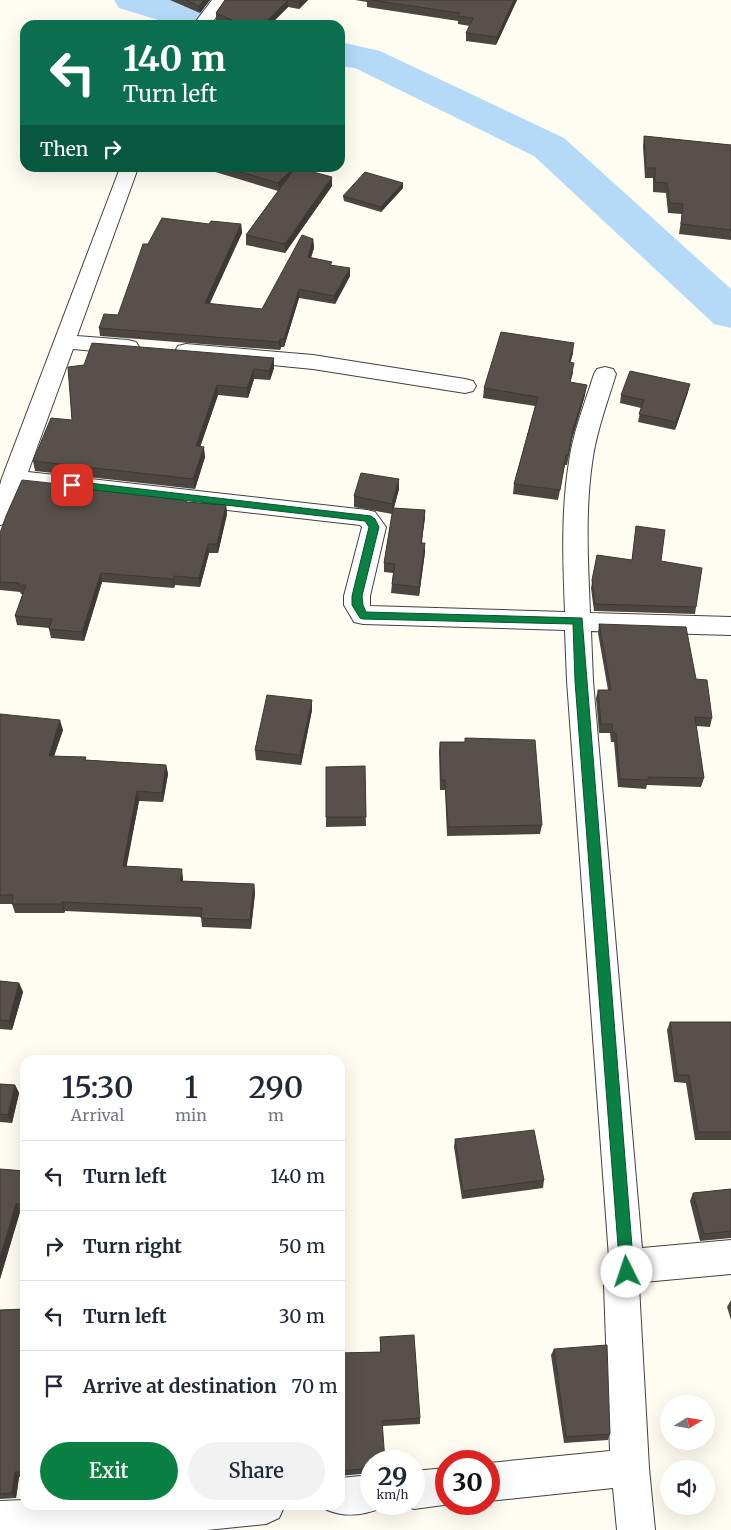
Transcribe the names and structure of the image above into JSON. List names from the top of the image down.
{
  "north": "right",
  "page": {
    "turn": ["140 m", "Turn left"],
    "then": "Then",
    "eta": [
      "15:30",
      "Arrival",
      "1",
      "min",
      "290",
      "m"
    ],
    "list": [
      {
        "name": "Turn left",
        "value": "140 m"
      },
      {
        "name": "Turn right",
        "value": "50 m"
      },
      {
        "name": "Turn left",
        "value": "30 m"
      },
      {
        "name": "Arrive at destination",
        "value": "70 m"
      }
    ],
    "buttons": ["Exit", "Share"],
    "speed": "29 km/h",
    "limit": "30"
  }
}
